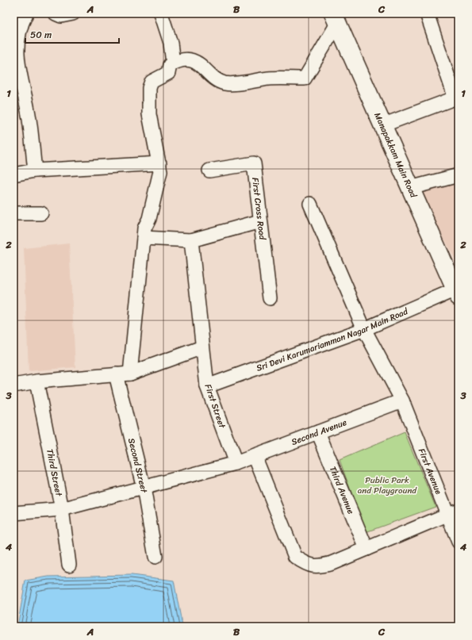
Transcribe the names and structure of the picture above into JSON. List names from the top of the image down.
{
  "streets": {
    "main road": ["Manapakkam Main Road"],
    "street": [
      "First Cross Road",
      "Sri Devi Karumariamman Nagar Main Road",
      "First Street",
      "Second Avenue",
      "Second Street",
      "First Avenue",
      "Third Street",
      "Third Avenue"
    ]
  },
  "crossings": [
    ["Manapakkam Main Road", "Sri Devi Karumariamman Nagar Main Road"],
    ["Sri Devi Karumariamman Nagar Main Road", "First Street"],
    ["Sri Devi Karumariamman Nagar Main Road", "First Avenue"],
    ["First Street", "Second Avenue"],
    ["Second Avenue", "Second Street"],
    ["Second Avenue", "First Avenue"],
    ["Second Avenue", "Third Street"],
    ["Second Avenue", "Third Avenue"]
  ],
  "parks": ["Public Park and Playground"],
  "scale_bar": "50 m",
  "grid": {
    "columns": ["A", "B", "C"],
    "rows": [
      "1",
      "2",
      "3",
      "4"
    ]
  }
}
